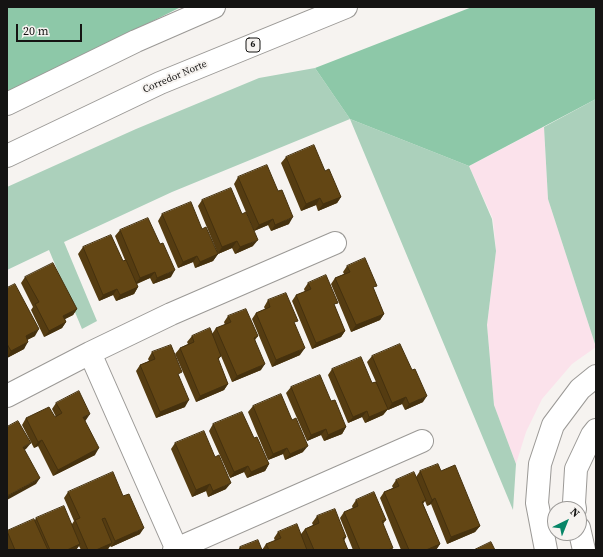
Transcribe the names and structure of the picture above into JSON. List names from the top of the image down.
{
  "streets": {
    "main road": ["6", "Corredor Norte"]
  },
  "scale_bar": "20 m",
  "north": "top right"
}
